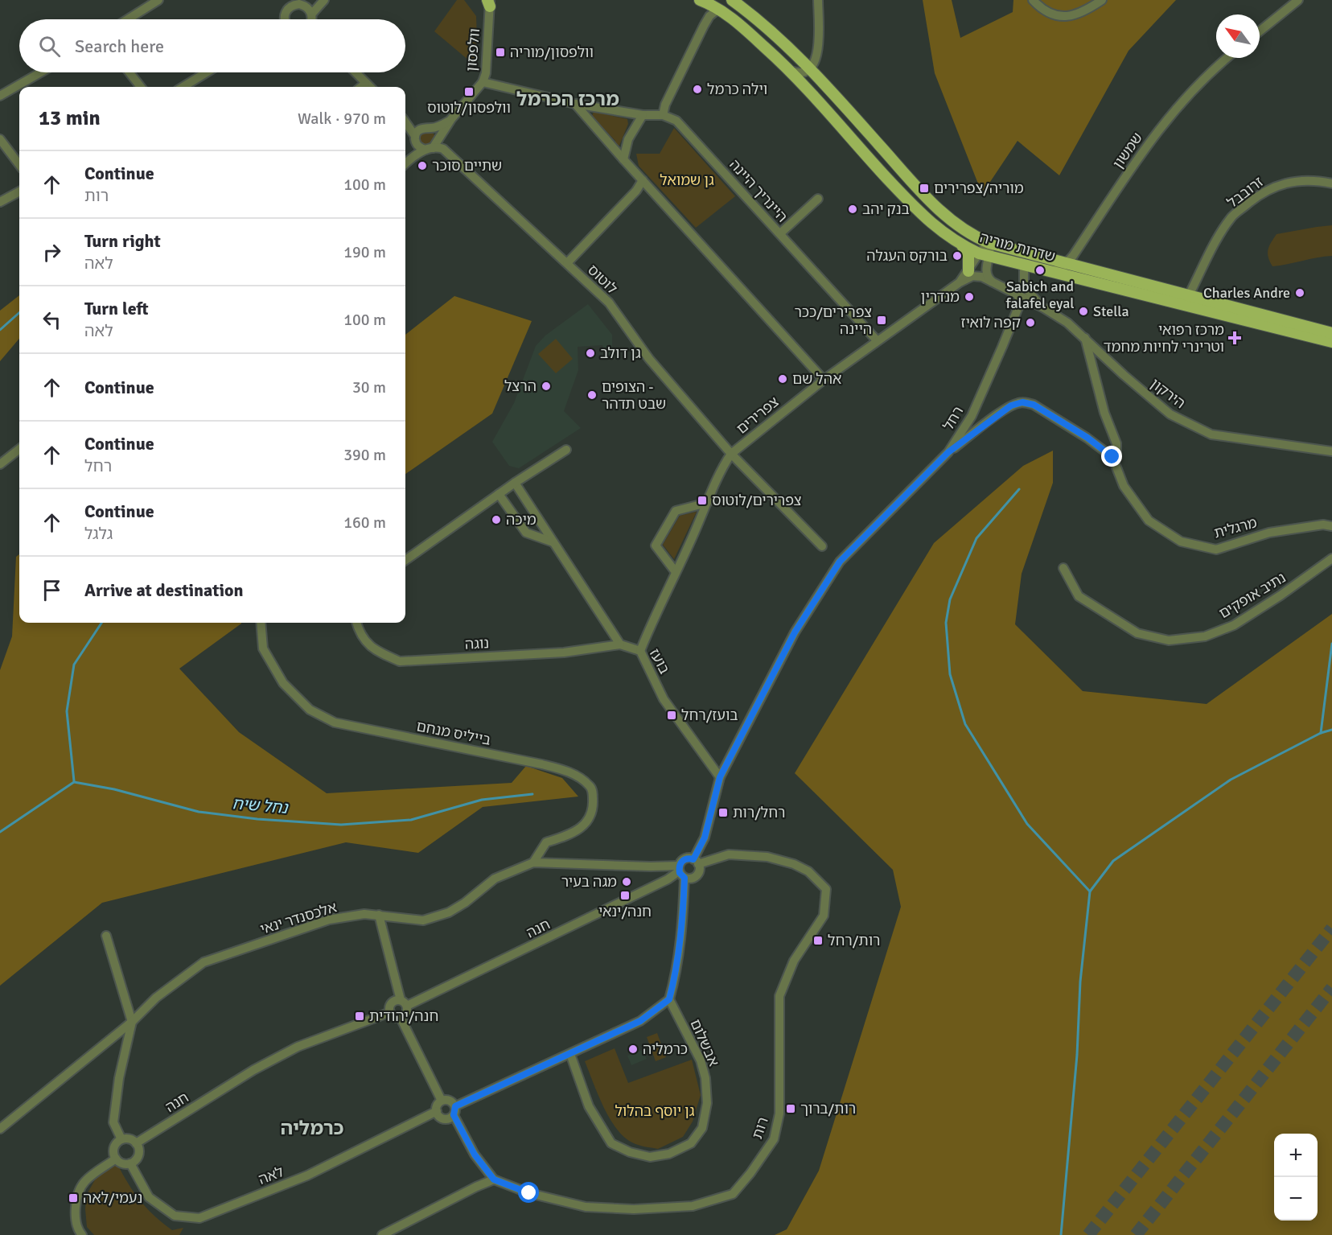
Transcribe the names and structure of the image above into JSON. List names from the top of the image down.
{
  "streets": {
    "main road": ["שדרות מוריה"],
    "street": [
      "וולפסון",
      "שמשון",
      "היינריך היינה",
      "זרובבל",
      "לוטוס",
      "הירקון",
      "צפרירים",
      "רחל",
      "מרגלית",
      "נתיב אופקים",
      "נוגה",
      "בועז",
      "בייליס מנחם",
      "אלכסנדר ינאי",
      "חנה",
      "אבשלום",
      "רות",
      "לאה"
    ]
  },
  "crossings": [
    ["וולפסון", "לוטוס"],
    ["שמשון", "שדרות מוריה"],
    ["היינריך היינה", "צפרירים"],
    ["זרובבל", "שדרות מוריה"],
    ["שדרות מוריה", "צפרירים"],
    ["לוטוס", "צפרירים"],
    ["הירקון", "צפרירים"],
    ["הירקון", "רחל"],
    ["הירקון", "מרגלית"],
    ["צפרירים", "בועז"],
    ["רחל", "בועז"],
    ["רחל", "אלכסנדר ינאי"],
    ["רחל", "חנה"],
    ["רחל", "רות"],
    ["נוגה", "בועז"],
    ["בייליס מנחם", "אלכסנדר ינאי"],
    ["אלכסנדר ינאי", "חנה"],
    ["אלכסנדר ינאי", "רות"],
    ["חנה", "רות"],
    ["חנה", "לאה"]
  ],
  "districts": ["מרכז הכרמל", "כרמליה"],
  "water": ["נחל שיח"],
  "parks": ["גן שמואל", "גן יוסף בהלול"],
  "places": {
    "transit": [
      "וולפסון/מוריה",
      "וולפסון/לוטוס",
      "מוריה/צפרירים",
      "צפרירים/ככר היינה",
      "צפרירים/לוטוס",
      "בועז/רחל",
      "רחל/רות",
      "חנה/ינאי",
      "רות/רחל",
      "חנה/יהודית",
      "רות/ברוך",
      "נעמי/לאה"
    ],
    "other": [
      "וילה כרמל",
      "שתיים סוכר",
      "בנק יהב",
      "בורקס העגלה",
      "Sabich and falafel eyal",
      "Charles Andre",
      "מנדרין",
      "Stella",
      "קפה לואיז",
      "גן דולב",
      "אהל שם",
      "הרצל",
      "הצופים - שבט תדהר",
      "מיכה",
      "מגה בעיר",
      "כרמליה"
    ],
    "health": ["מרכז רפואי וטרינרי לחיות מחמד"]
  },
  "north": "top left",
  "page": {
    "search": "Search here",
    "heading": ["13 min", "Walk · 970 m"],
    "list": [
      ["Continue", "רות", "100 m"],
      ["Turn right", "לאה", "190 m"],
      ["Turn left", "לאה", "100 m"],
      ["Continue", "30 m"],
      ["Continue", "רחל", "390 m"],
      ["Continue", "גלגל", "160 m"],
      "Arrive at destination"
    ],
    "map_buttons": ["+", "−"]
  }
}
